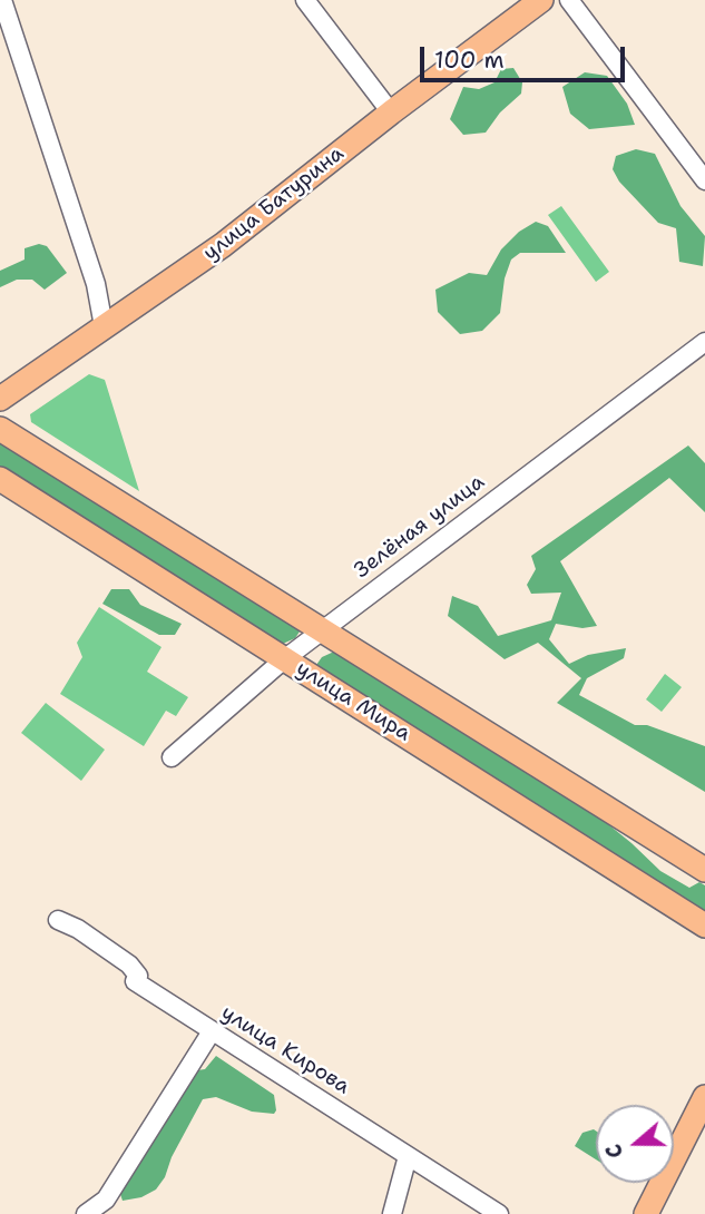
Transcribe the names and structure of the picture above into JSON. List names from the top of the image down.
{
  "streets": {
    "main road": ["улица Батурина", "улица Мира"],
    "street": ["Зелёная улица", "улица Кирова"]
  },
  "crossings": [
    ["Зелёная улица", "улица Мира"]
  ],
  "scale_bar": "100 m",
  "north": "left"
}
